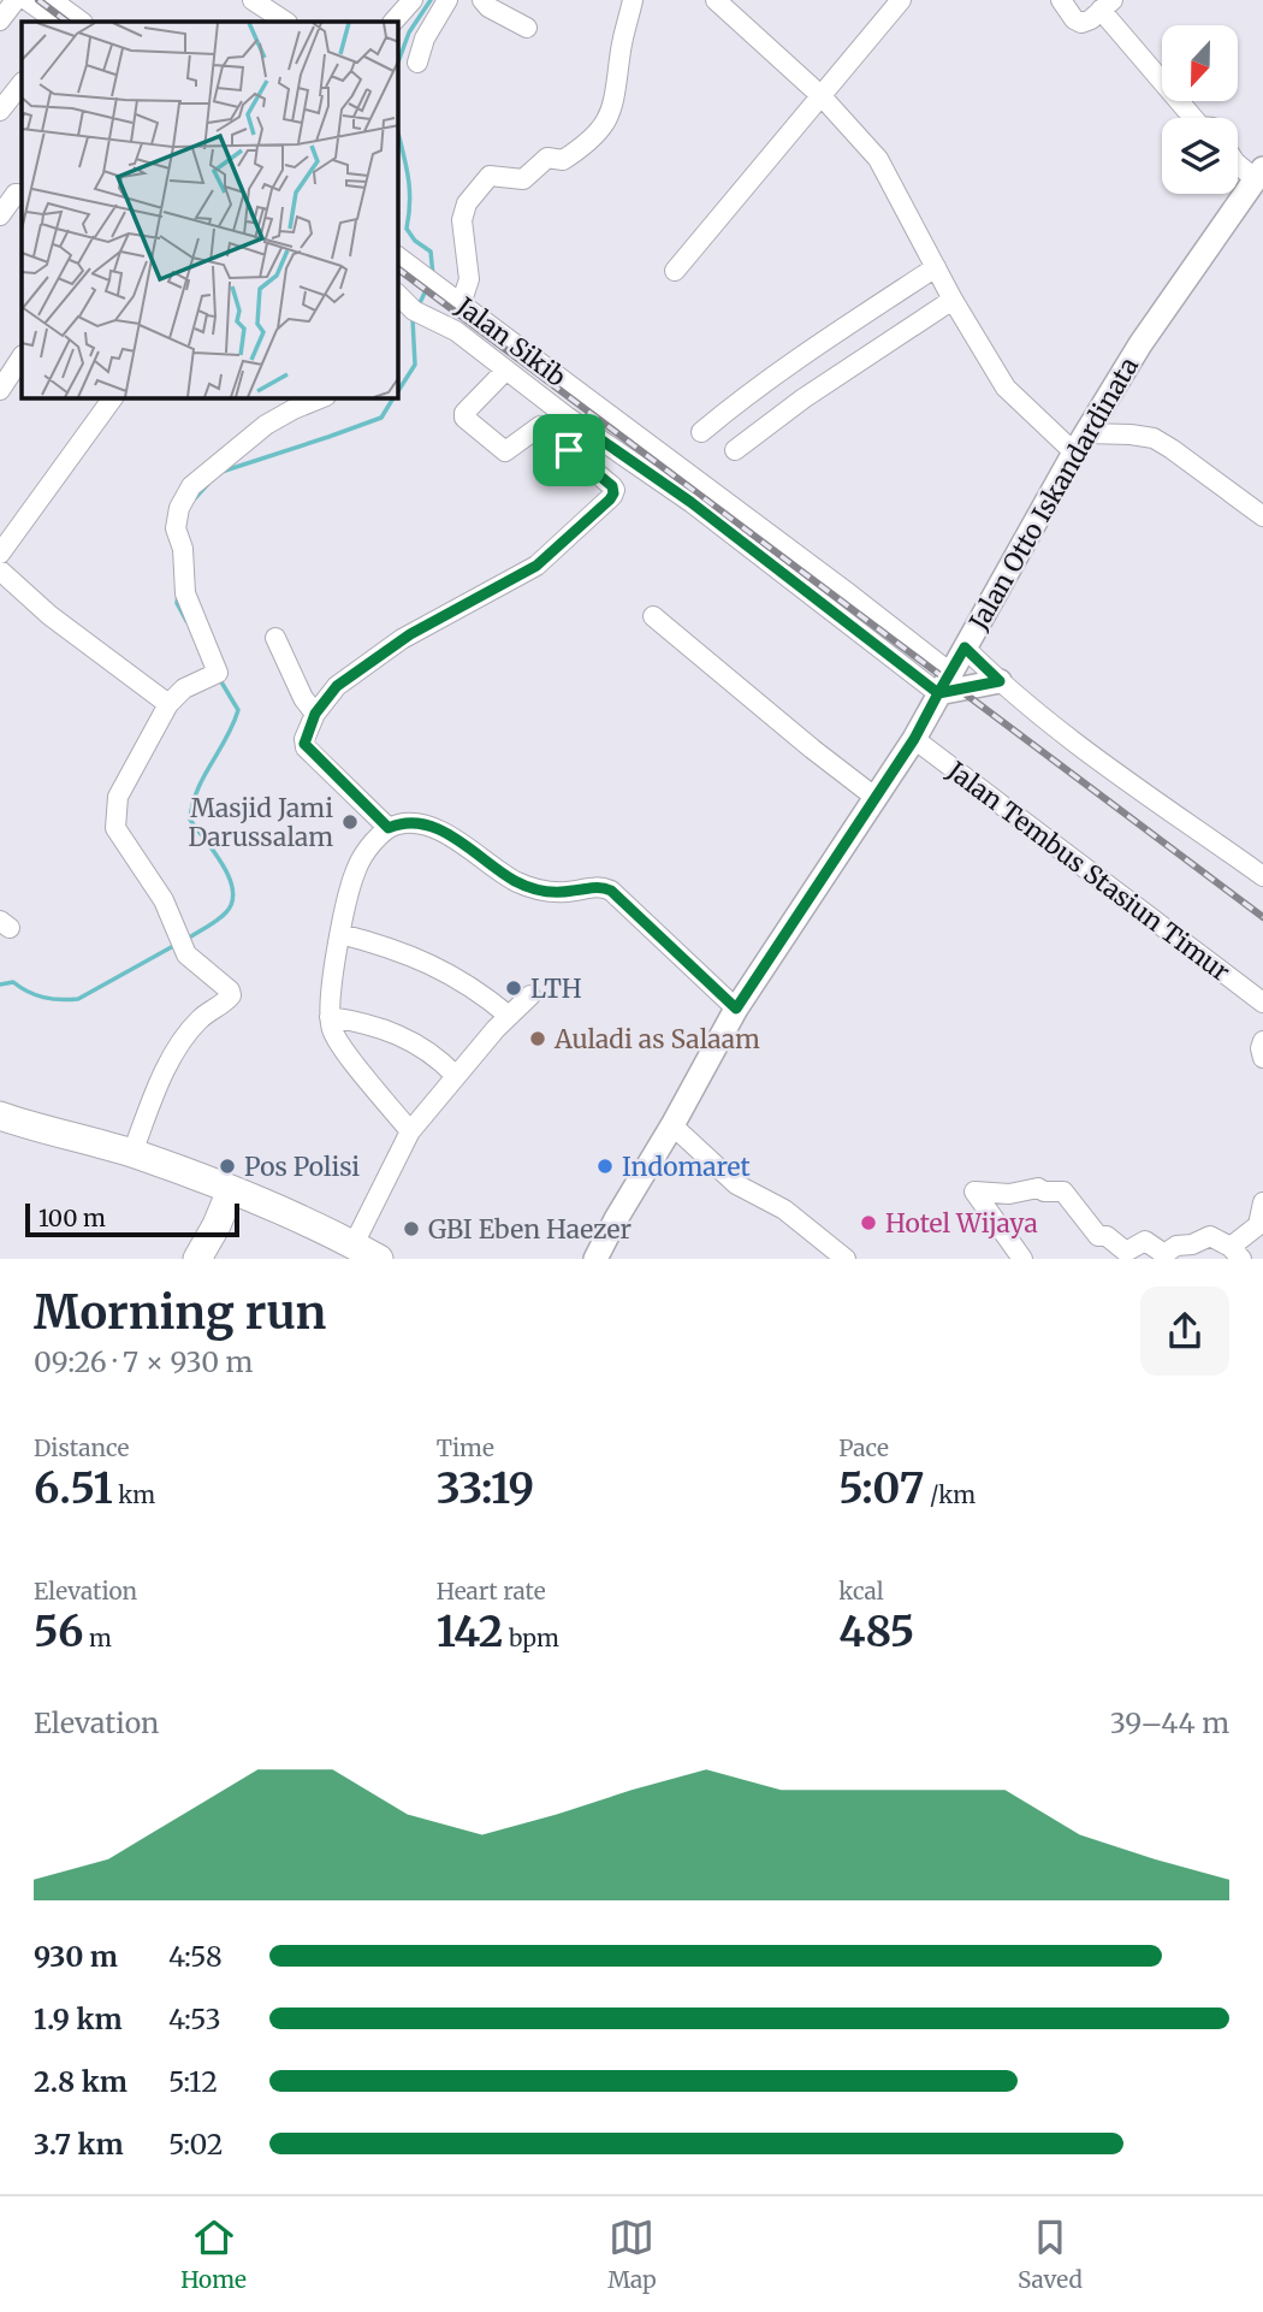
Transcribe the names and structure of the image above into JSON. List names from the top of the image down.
{
  "streets": {
    "main road": ["Jalan Otto Iskandardinata"],
    "street": ["Jalan Sikib", "Jalan Tembus Stasiun Timur"]
  },
  "crossings": [
    ["Jalan Sikib", "Jalan Otto Iskandardinata"],
    ["Jalan Otto Iskandardinata", "Jalan Tembus Stasiun Timur"]
  ],
  "places": [
    "Masjid Jami Darussalam",
    "LTH",
    "Auladi as Salaam",
    "Pos Polisi",
    "Indomaret",
    "Hotel Wijaya",
    "GBI Eben Haezer"
  ],
  "scale_bar": "100 m",
  "north": "bottom",
  "page": {
    "scale": "100 m",
    "heading": ["Morning run", "09:26 · 7 × 930 m"],
    "stats": [
      ["Distance", "6.51 km"],
      ["Time", "33:19"],
      ["Pace", "5:07 /km"],
      ["Elevation", "56 m"],
      ["Heart rate", "142 bpm"],
      ["kcal", "485"]
    ],
    "chart": ["Elevation", "39–44 m"],
    "list": [
      {
        "name": "930 m",
        "note": "4:58"
      },
      {
        "name": "1.9 km",
        "note": "4:53"
      },
      {
        "name": "2.8 km",
        "note": "5:12"
      },
      {
        "name": "3.7 km",
        "note": "5:02"
      }
    ],
    "tabs": ["Home", "Map", "Saved"]
  }
}
